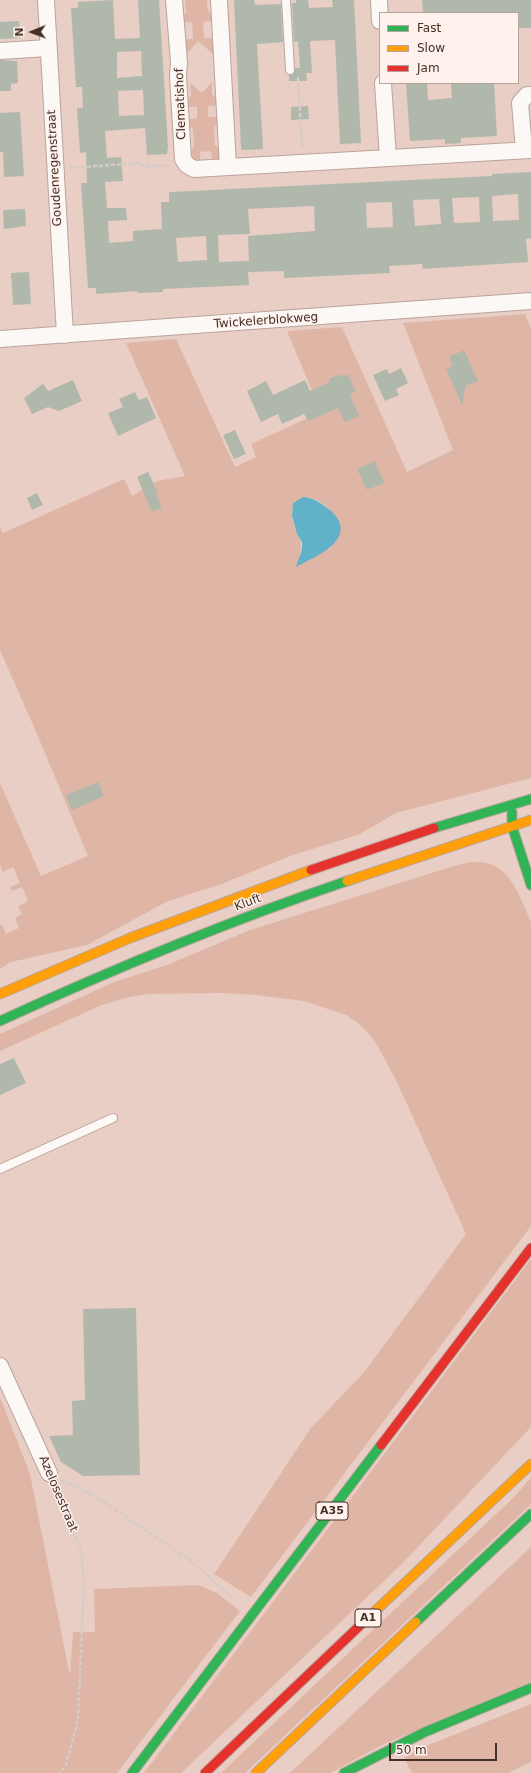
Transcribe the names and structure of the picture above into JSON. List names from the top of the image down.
{
  "streets": {
    "main road": ["Kluft", "A35", "A1"],
    "street": [
      "Clematishof",
      "Goudenregenstraat",
      "Twickelerblokweg",
      "Azelosestraat"
    ]
  },
  "crossings": [
    ["Goudenregenstraat", "Twickelerblokweg"]
  ],
  "legend": ["Fast", "Slow", "Jam"],
  "scale_bar": "50 m",
  "north": "left"
}
